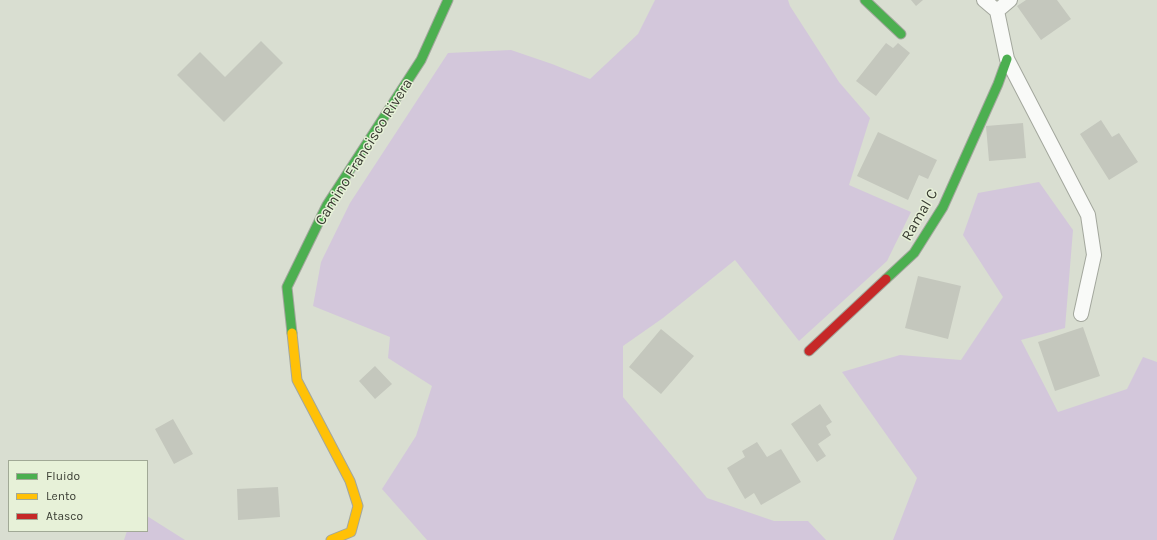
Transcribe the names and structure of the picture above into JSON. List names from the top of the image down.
{
  "streets": {
    "street": ["Camino Francisco Rivera", "Ramal C"]
  },
  "legend": ["Fluido", "Lento", "Atasco"]
}
